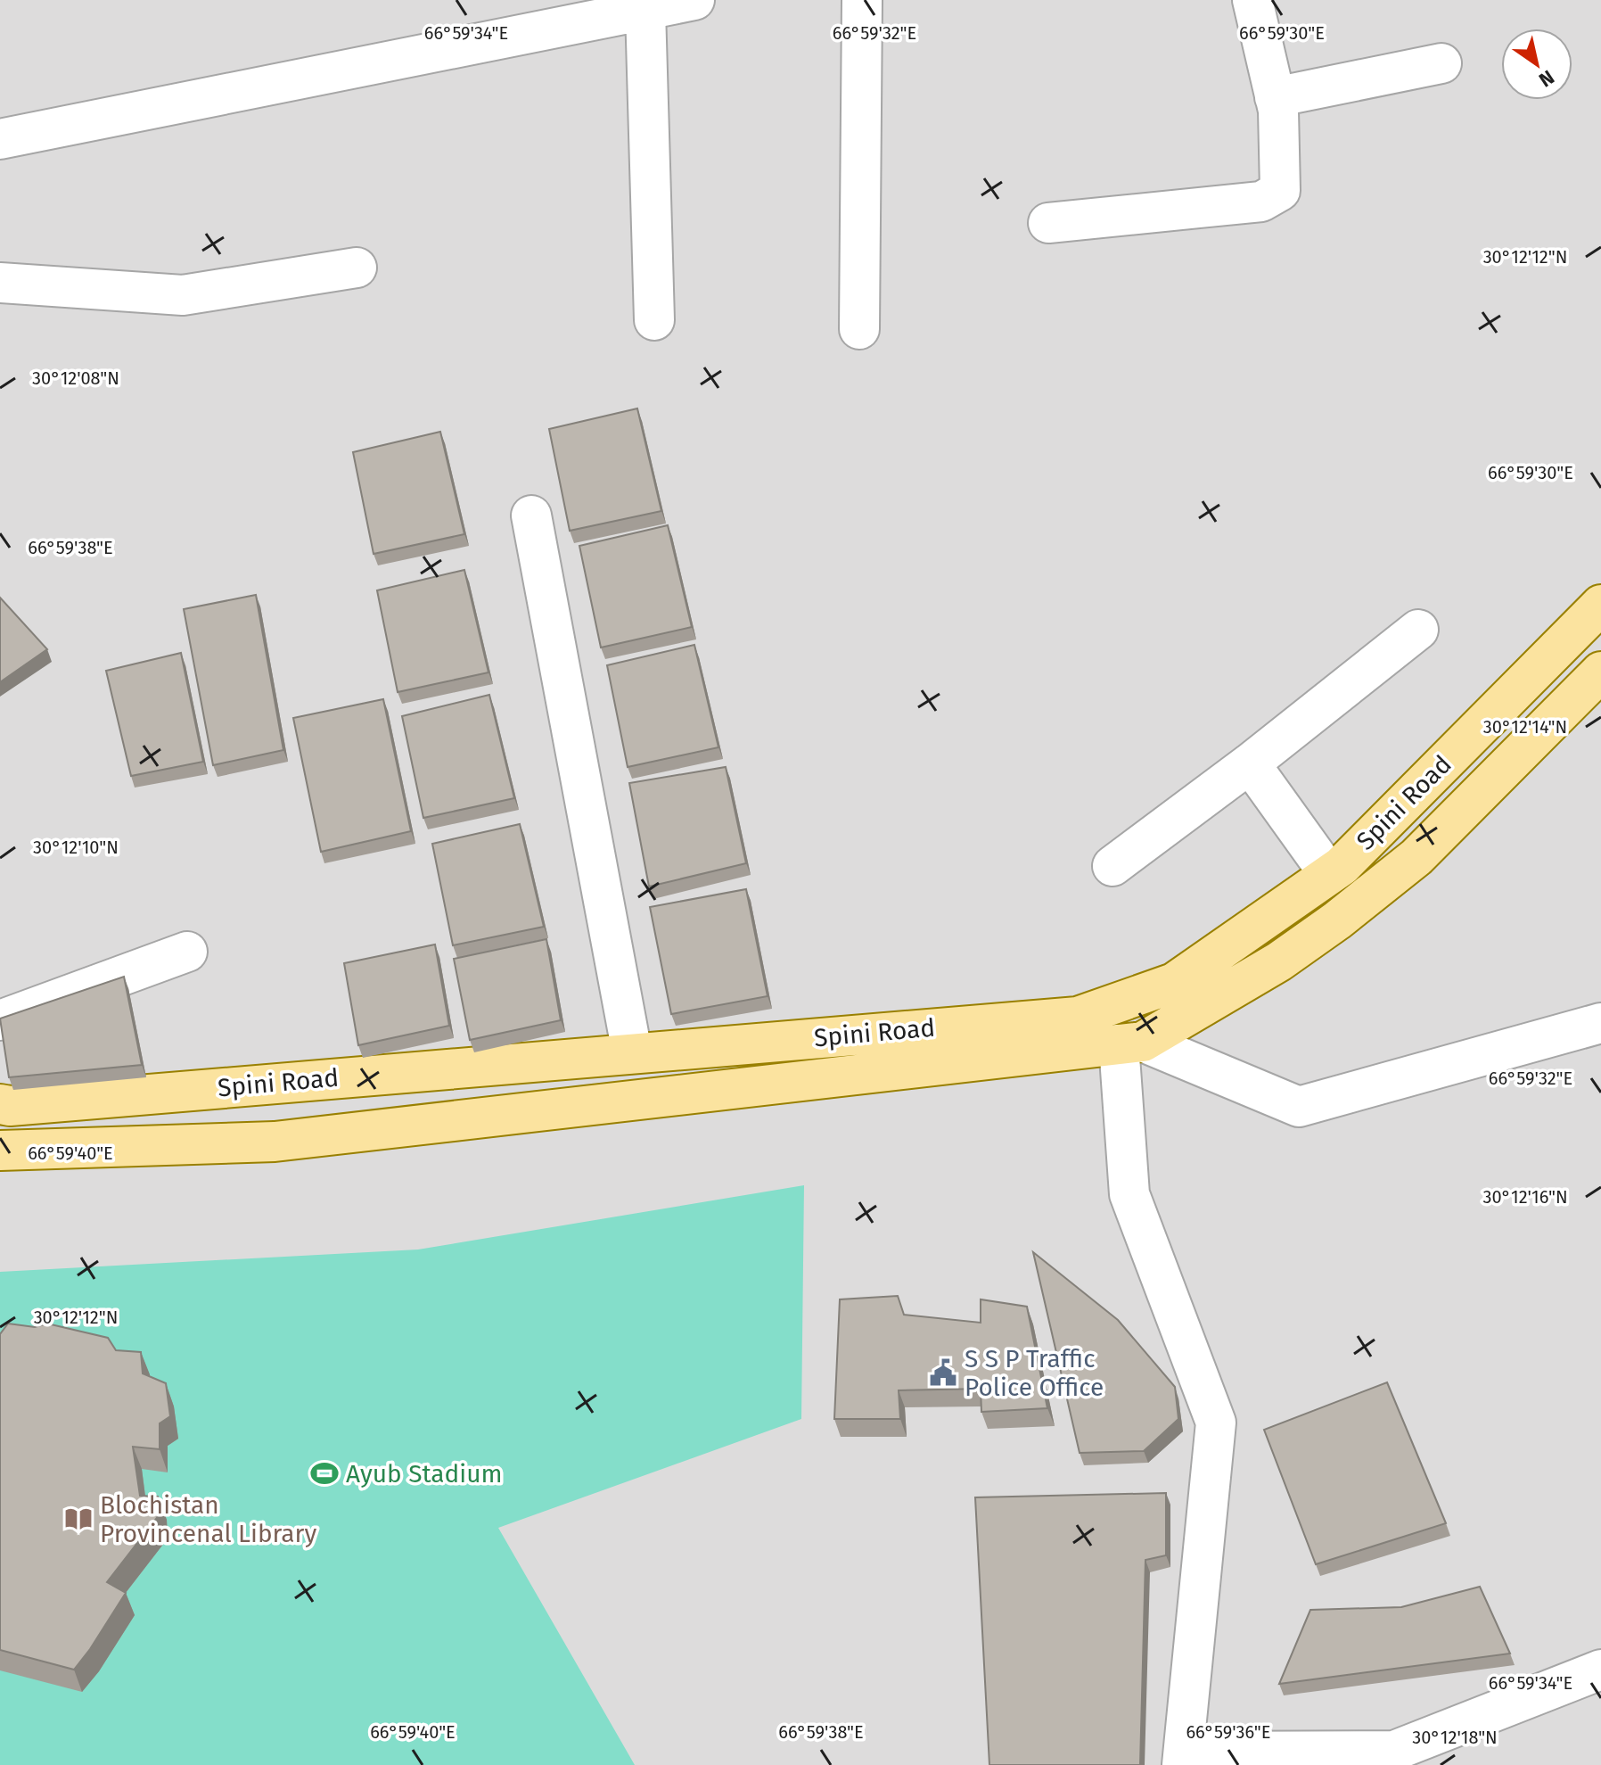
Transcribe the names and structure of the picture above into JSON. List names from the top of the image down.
{
  "streets": {
    "main road": ["Spini Road"]
  },
  "places": {
    "public building": ["S S P Traffic Police Office"],
    "sports": ["Ayub Stadium"],
    "library": ["Blochistan Provincenal Library"]
  },
  "north": "bottom right",
  "coordinates": [
    "66°59'34\"E",
    "66°59'32\"E",
    "66°59'30\"E",
    "30°12'12\"N",
    "30°12'08\"N",
    "66°59'38\"E",
    "30°12'14\"N",
    "30°12'10\"N",
    "66°59'40\"E",
    "30°12'16\"N",
    "66°59'36\"E",
    "30°12'18\"N"
  ]
}
